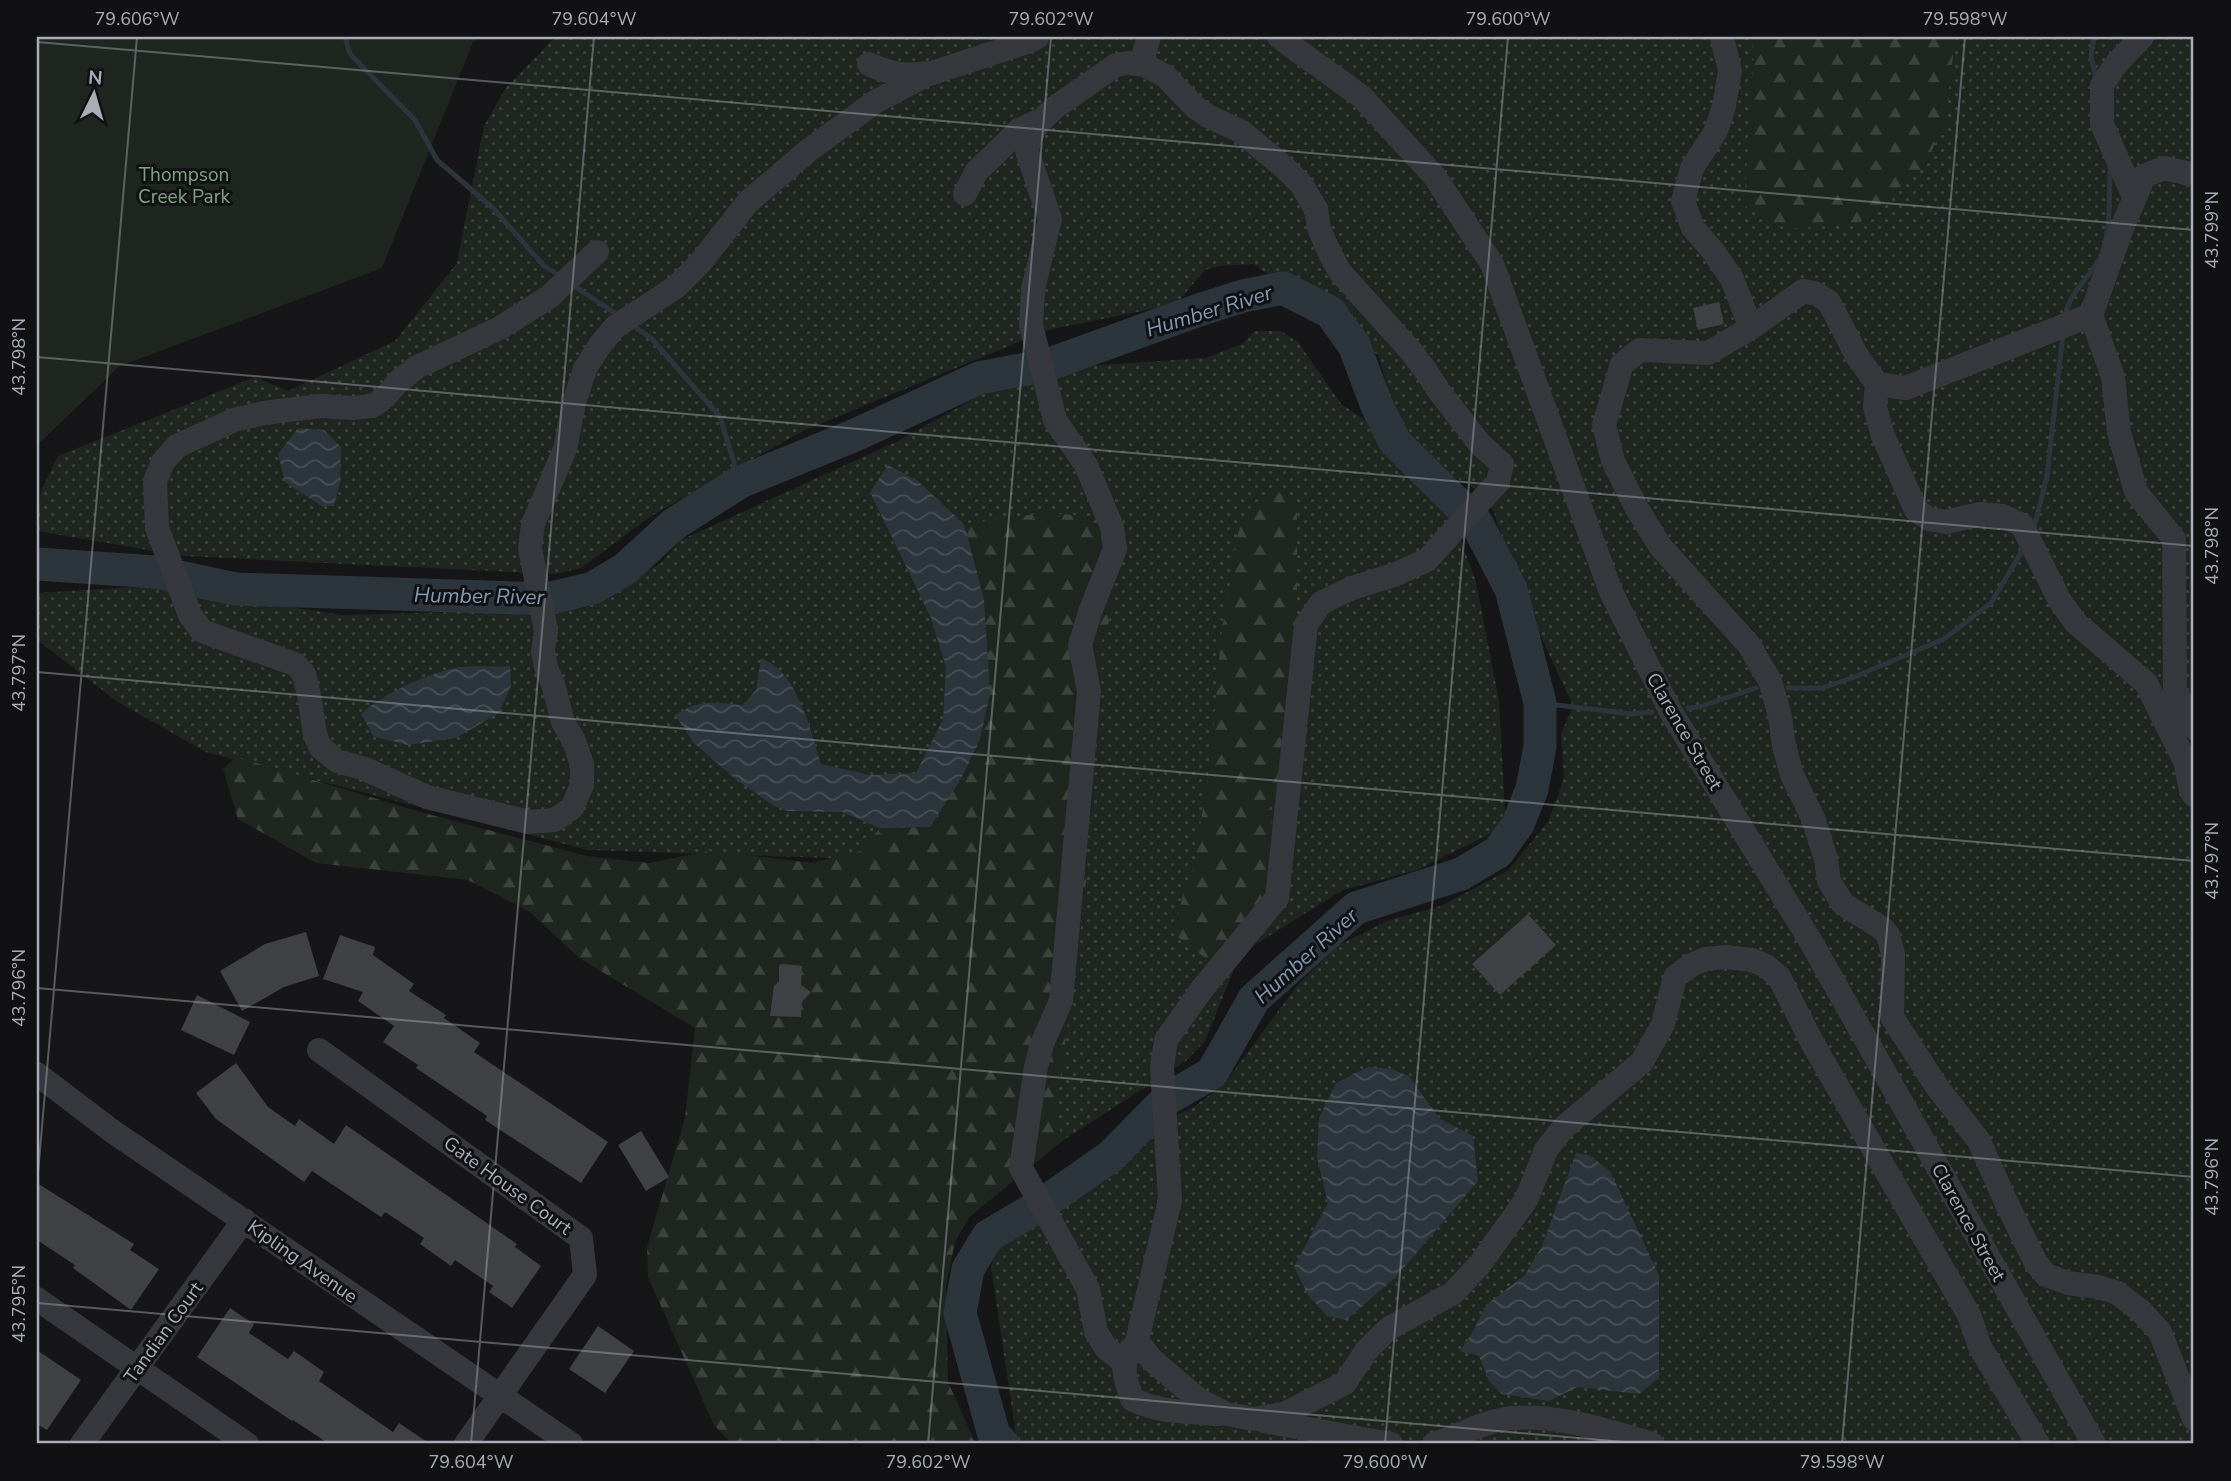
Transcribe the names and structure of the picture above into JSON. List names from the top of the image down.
{
  "streets": {
    "street": [
      "Clarence Street",
      "Gate House Court",
      "Kipling Avenue",
      "Tandian Court"
    ]
  },
  "crossings": [
    ["Gate House Court", "Kipling Avenue"],
    ["Kipling Avenue", "Tandian Court"]
  ],
  "water": ["Humber River"],
  "parks": ["Thompson Creek Park"],
  "north": "top",
  "coordinates": [
    "79.606°W",
    "79.604°W",
    "79.602°W",
    "79.600°W",
    "79.598°W",
    "43.799°N",
    "43.798°N",
    "43.797°N",
    "43.796°N",
    "43.795°N"
  ]
}
